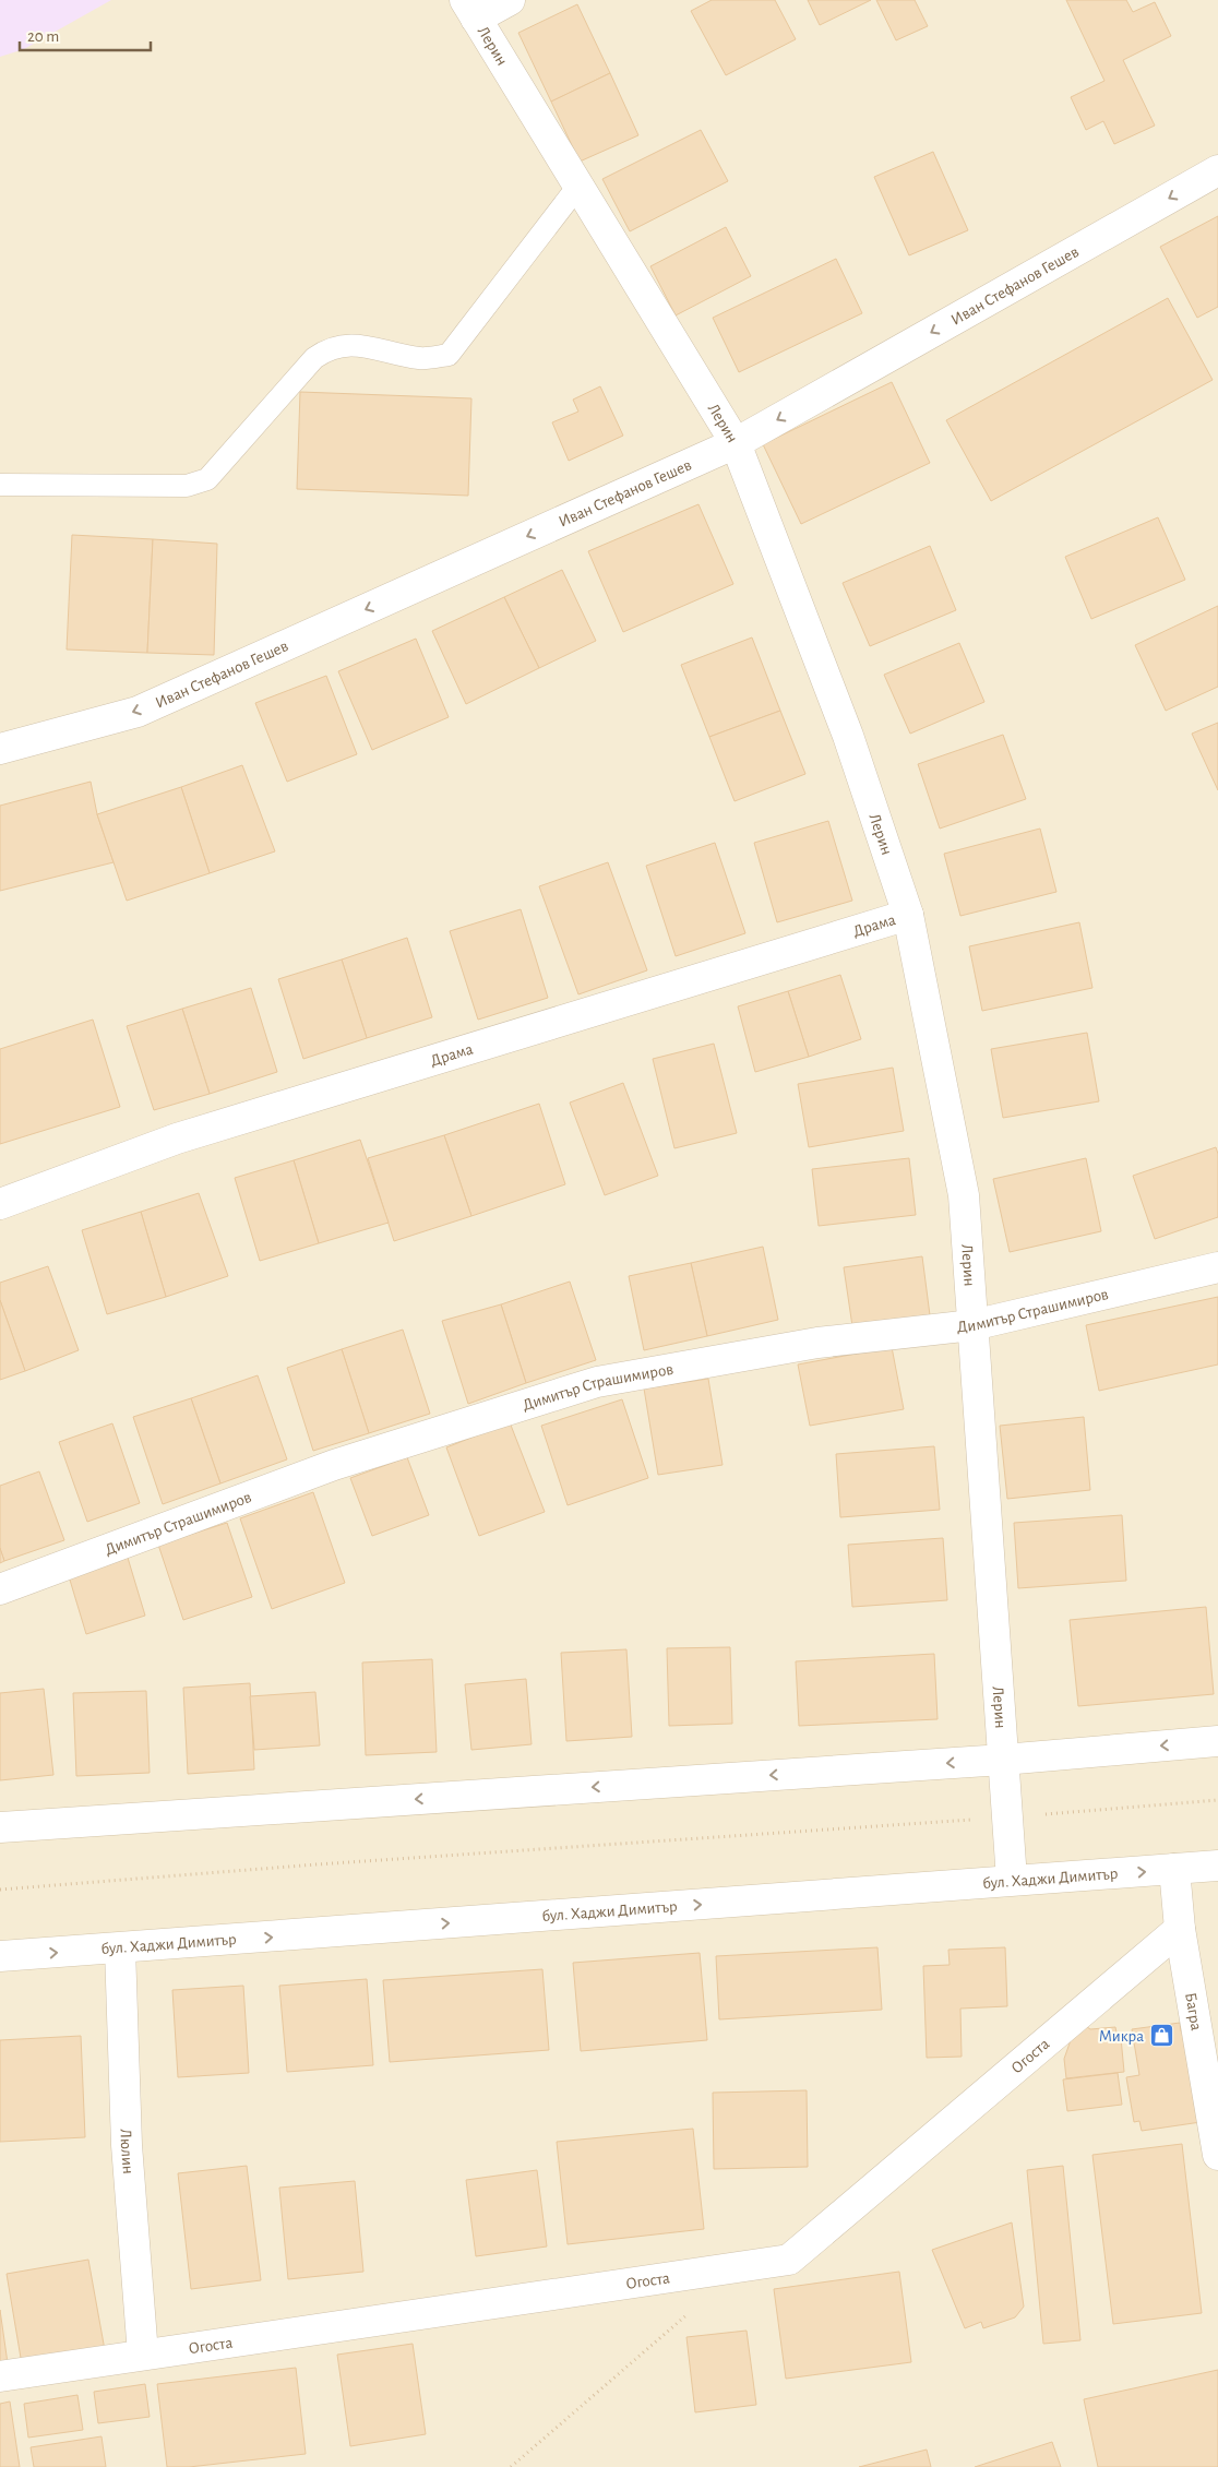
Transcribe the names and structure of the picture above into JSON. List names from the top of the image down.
{
  "streets": {
    "street": [
      "Лерин",
      "Иван Стефанов Гешев",
      "Драма",
      "Димитър Страшимиров",
      "бул. Хаджи Димитър",
      "Багра",
      "Огоста",
      "Люлин"
    ]
  },
  "crossings": [
    ["Лерин", "Иван Стефанов Гешев"],
    ["Лерин", "Драма"],
    ["Лерин", "Димитър Страшимиров"],
    ["Лерин", "бул. Хаджи Димитър"],
    ["бул. Хаджи Димитър", "Багра"],
    ["бул. Хаджи Димитър", "Люлин"],
    ["Багра", "Огоста"],
    ["Огоста", "Люлин"]
  ],
  "one_way": ["Иван Стефанов Гешев"],
  "places": {
    "shop": ["Микра"]
  },
  "scale_bar": "20 m"
}
